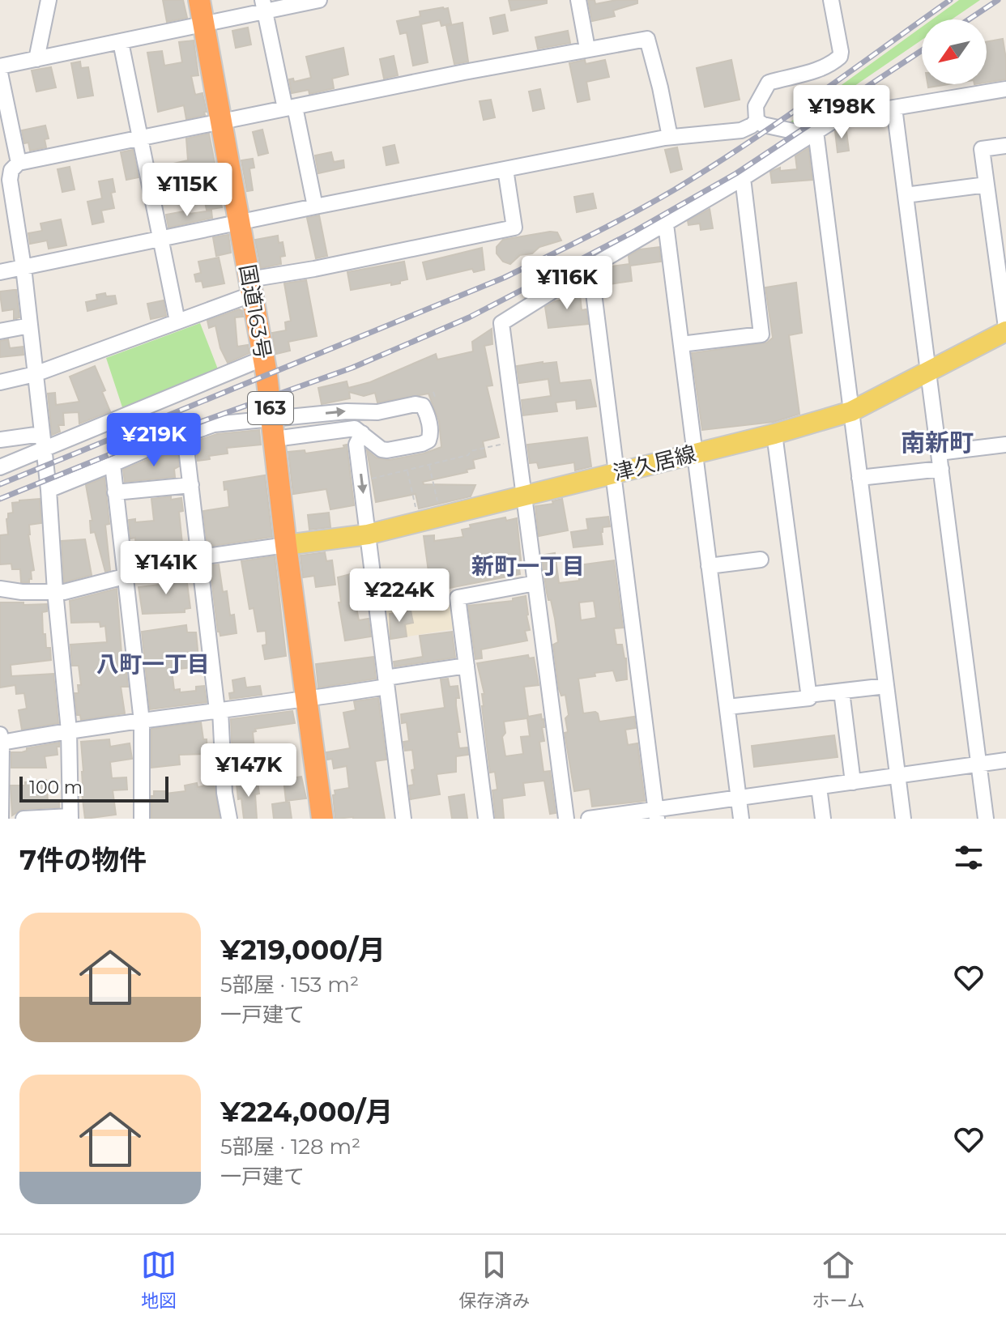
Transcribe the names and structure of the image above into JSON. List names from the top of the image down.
{
  "streets": {
    "highway": ["国道163号", "163"],
    "main road": ["津久居線"]
  },
  "crossings": [
    ["国道163号", "津久居線"]
  ],
  "districts": ["南新町", "新町一丁目", "八町一丁目"],
  "scale_bar": "100 m",
  "north": "bottom left",
  "page": {
    "price": [
      "¥198K",
      "¥115K",
      "¥116K",
      "¥219K",
      "¥141K",
      "¥224K",
      "¥147K"
    ],
    "scale": "100 m",
    "heading": "7件の物件",
    "list": [
      {
        "name": "¥219,000/月",
        "note": "5部屋 · 153 m² · 一戸建て"
      },
      {
        "name": "¥224,000/月",
        "note": "5部屋 · 128 m² · 一戸建て"
      }
    ],
    "tabs": ["地図", "保存済み", "ホーム"]
  }
}
